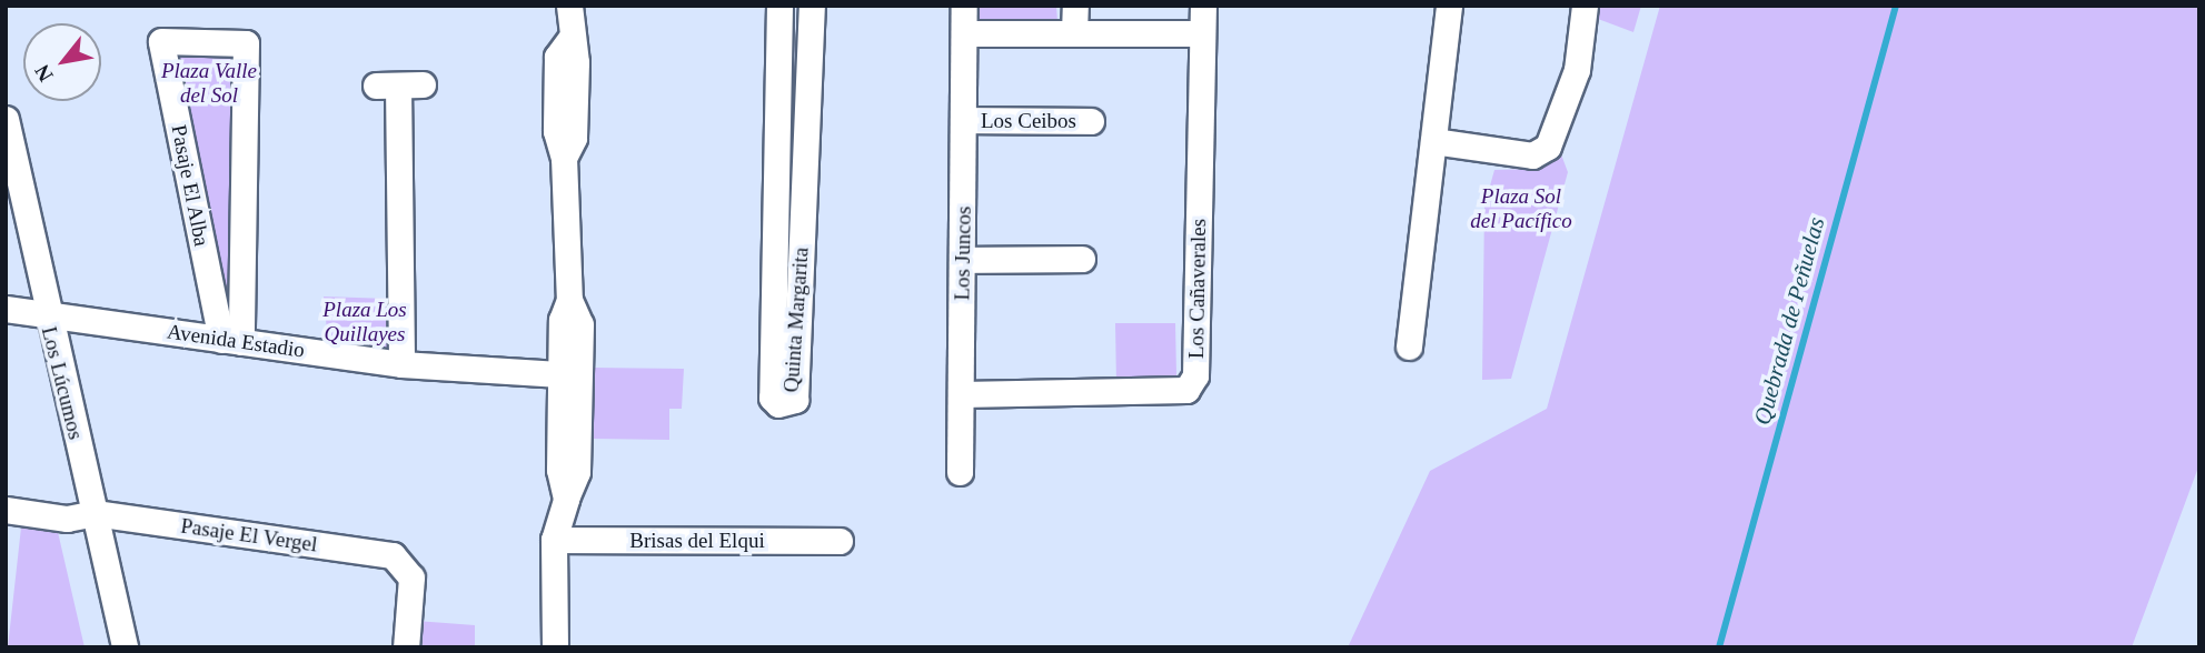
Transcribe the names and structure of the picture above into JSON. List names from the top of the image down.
{
  "streets": {
    "street": [
      "Los Ceibos",
      "Pasaje El Alba",
      "Los Juncos",
      "Los Cañaverales",
      "Quinta Margarita",
      "Avenida Estadio",
      "Los Lúcumos",
      "Pasaje El Vergel",
      "Brisas del Elqui"
    ]
  },
  "crossings": [
    ["Los Ceibos", "Los Juncos"],
    ["Pasaje El Alba", "Avenida Estadio"],
    ["Los Juncos", "Los Cañaverales"],
    ["Avenida Estadio", "Los Lúcumos"],
    ["Los Lúcumos", "Pasaje El Vergel"]
  ],
  "water": ["Quebrada de Peñuelas"],
  "parks": ["Plaza Valle del Sol", "Plaza Sol del Pacífico", "Plaza Los Quillayes"],
  "north": "bottom left"
}
